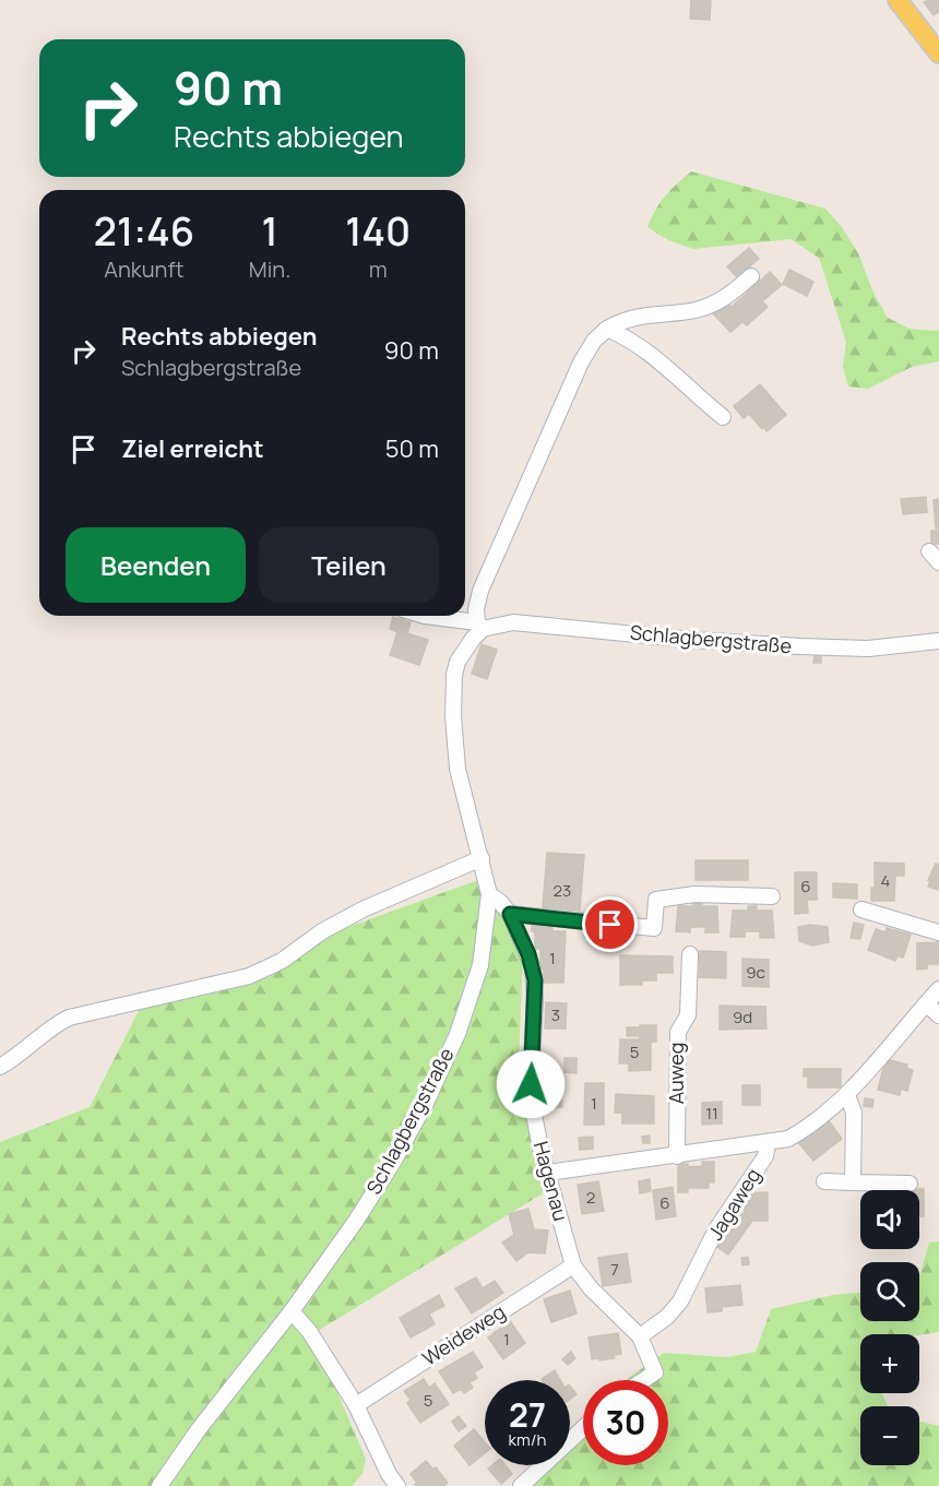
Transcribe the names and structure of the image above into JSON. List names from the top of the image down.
{
  "streets": {
    "street": [
      "Schlagbergstraße",
      "Auweg",
      "Hagenau",
      "Jagaweg",
      "Weideweg"
    ]
  },
  "crossings": [
    ["Schlagbergstraße", "Hagenau"],
    ["Hagenau", "Jagaweg"],
    ["Hagenau", "Weideweg"]
  ],
  "house_numbers": [
    "4",
    "6",
    "23",
    "1",
    "9c",
    "3",
    "9d",
    "5",
    "1",
    "11",
    "2",
    "6",
    "7",
    "1",
    "5"
  ],
  "page": {
    "turn": ["90 m", "Rechts abbiegen"],
    "eta": [
      "21:46",
      "Ankunft",
      "1",
      "Min.",
      "140",
      "m"
    ],
    "list": [
      {
        "name": "Rechts abbiegen",
        "note": "Schlagbergstraße",
        "value": "90 m"
      },
      {
        "name": "Ziel erreicht",
        "value": "50 m"
      }
    ],
    "buttons": ["Beenden", "Teilen"],
    "map_buttons": ["+", "−"],
    "speed": "27 km/h",
    "limit": "30"
  }
}
